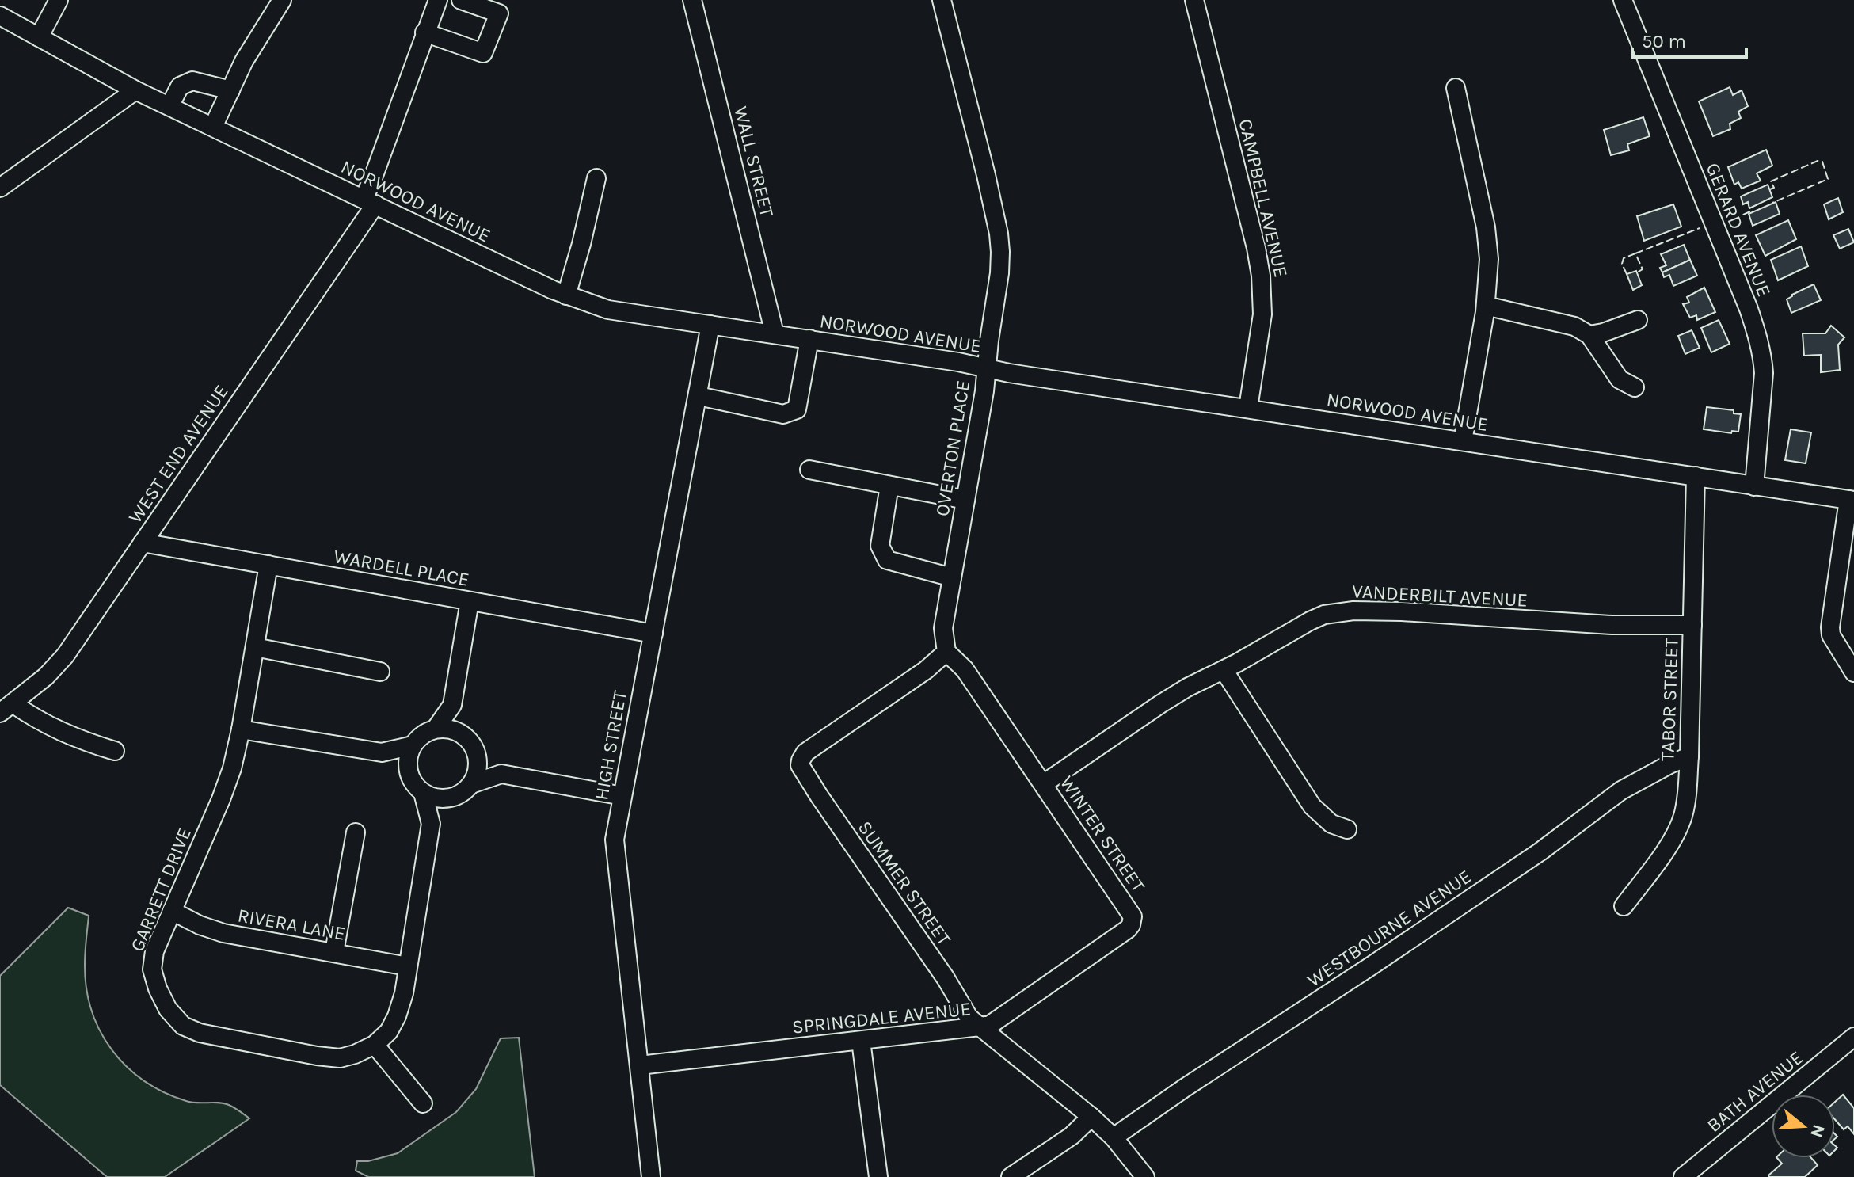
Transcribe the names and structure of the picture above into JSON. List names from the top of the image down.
{
  "streets": {
    "street": [
      "WALL STREET",
      "CAMPBELL AVENUE",
      "NORWOOD AVENUE",
      "GERARD AVENUE",
      "OVERTON PLACE",
      "WEST END AVENUE",
      "WARDELL PLACE",
      "VANDERBILT AVENUE",
      "TABOR STREET",
      "HIGH STREET",
      "WINTER STREET",
      "SUMMER STREET",
      "GARRETT DRIVE",
      "RIVERA LANE",
      "WESTBOURNE AVENUE",
      "SPRINGDALE AVENUE",
      "BATH AVENUE"
    ]
  },
  "crossings": [
    ["WALL STREET", "NORWOOD AVENUE"],
    ["CAMPBELL AVENUE", "NORWOOD AVENUE"],
    ["NORWOOD AVENUE", "GERARD AVENUE"],
    ["NORWOOD AVENUE", "OVERTON PLACE"],
    ["NORWOOD AVENUE", "WEST END AVENUE"],
    ["NORWOOD AVENUE", "TABOR STREET"],
    ["NORWOOD AVENUE", "HIGH STREET"],
    ["OVERTON PLACE", "WINTER STREET"],
    ["OVERTON PLACE", "SUMMER STREET"],
    ["WEST END AVENUE", "WARDELL PLACE"],
    ["WARDELL PLACE", "HIGH STREET"],
    ["WARDELL PLACE", "GARRETT DRIVE"],
    ["VANDERBILT AVENUE", "TABOR STREET"],
    ["VANDERBILT AVENUE", "WINTER STREET"],
    ["TABOR STREET", "WESTBOURNE AVENUE"],
    ["HIGH STREET", "SPRINGDALE AVENUE"],
    ["WINTER STREET", "SUMMER STREET"],
    ["WINTER STREET", "SPRINGDALE AVENUE"],
    ["SUMMER STREET", "SPRINGDALE AVENUE"],
    ["GARRETT DRIVE", "RIVERA LANE"],
    ["WESTBOURNE AVENUE", "SPRINGDALE AVENUE"]
  ],
  "scale_bar": "50 m",
  "north": "right"
}
